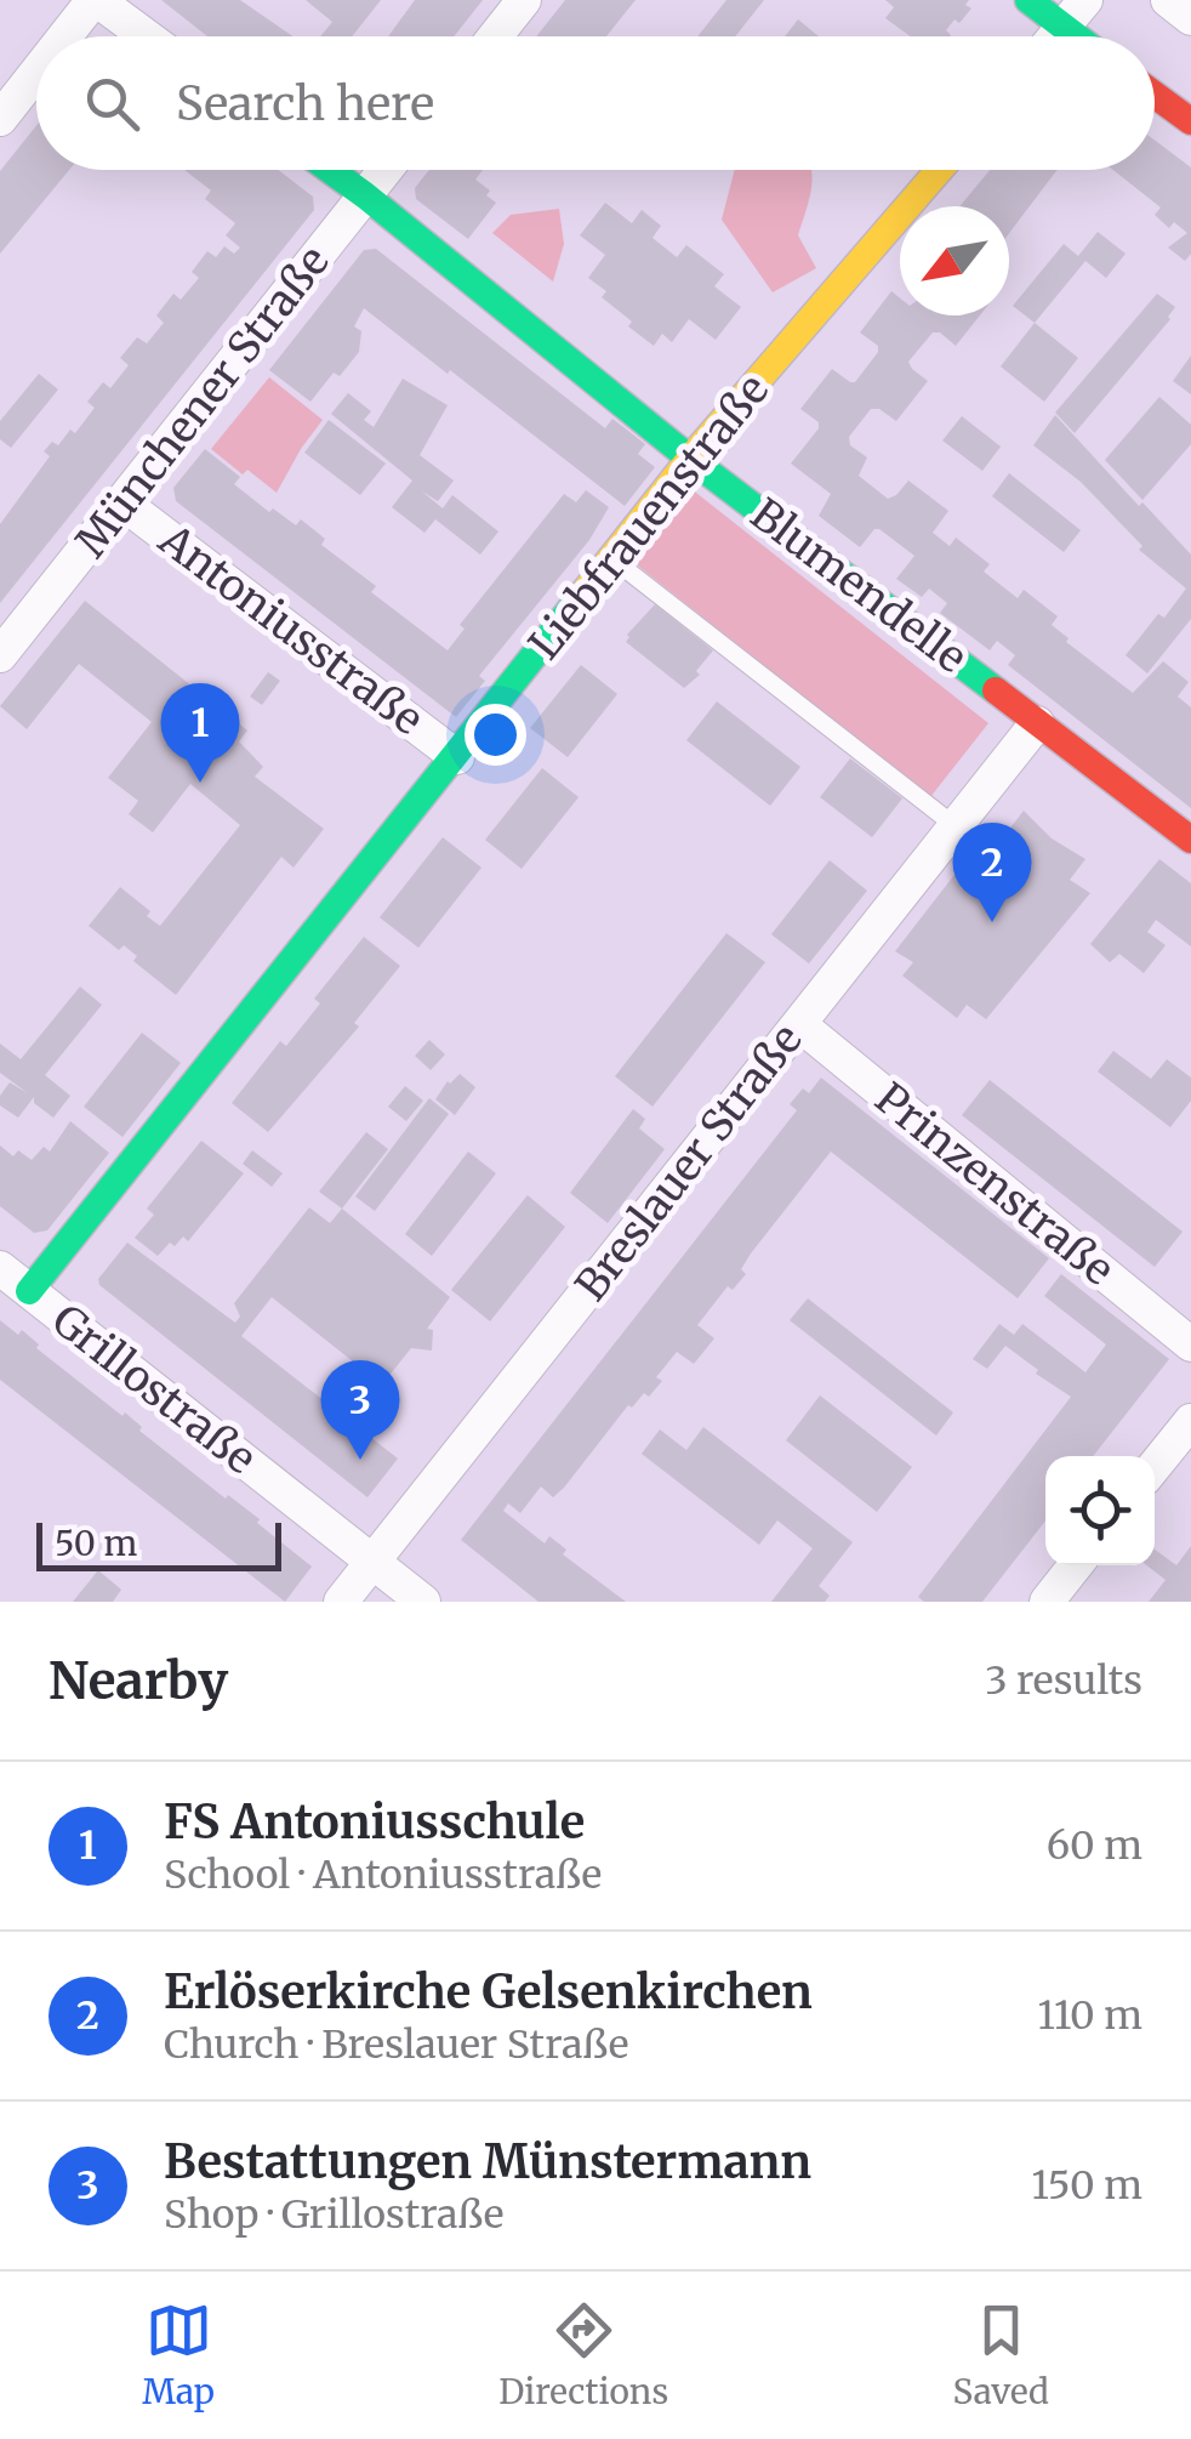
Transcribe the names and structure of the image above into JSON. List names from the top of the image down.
{
  "streets": {
    "street": [
      "Münchener Straße",
      "Liebfrauenstraße",
      "Blumendelle",
      "Antoniusstraße",
      "Breslauer Straße",
      "Prinzenstraße",
      "Grillostraße"
    ]
  },
  "crossings": [
    ["Münchener Straße", "Blumendelle"],
    ["Münchener Straße", "Antoniusstraße"],
    ["Liebfrauenstraße", "Blumendelle"],
    ["Liebfrauenstraße", "Antoniusstraße"],
    ["Liebfrauenstraße", "Grillostraße"],
    ["Blumendelle", "Breslauer Straße"],
    ["Breslauer Straße", "Prinzenstraße"],
    ["Breslauer Straße", "Grillostraße"]
  ],
  "scale_bar": "50 m",
  "north": "bottom left",
  "page": {
    "search": "Search here",
    "pins": ["1", "2", "3"],
    "scale": "50 m",
    "heading": ["Nearby", "3 results"],
    "list": [
      {
        "mark": "1",
        "name": "FS Antoniusschule",
        "note": "School · Antoniusstraße",
        "value": "60 m"
      },
      {
        "mark": "2",
        "name": "Erlöserkirche Gelsenkirchen",
        "note": "Church · Breslauer Straße",
        "value": "110 m"
      },
      {
        "mark": "3",
        "name": "Bestattungen Münstermann",
        "note": "Shop · Grillostraße",
        "value": "150 m"
      }
    ],
    "nav": ["Map", "Directions", "Saved"]
  }
}
